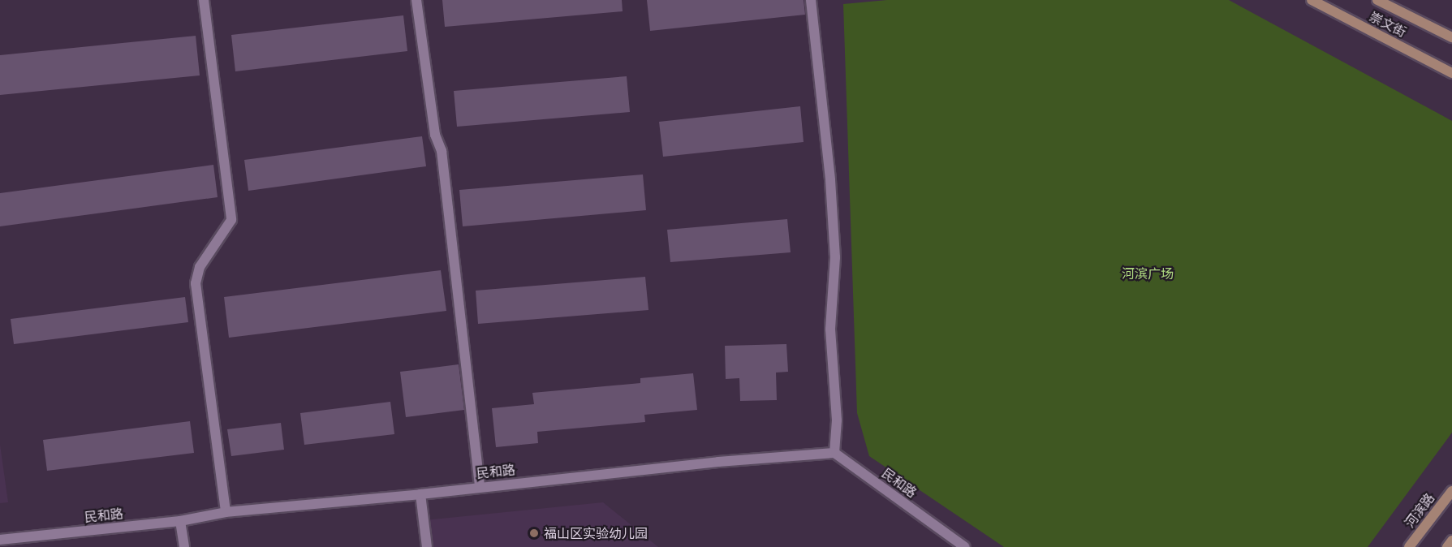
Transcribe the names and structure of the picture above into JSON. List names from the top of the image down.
{
  "streets": {
    "street": ["崇文街", "民和路", "河滨路"]
  },
  "parks": ["河滨广场"],
  "places": ["福山区实验幼儿园"]
}
